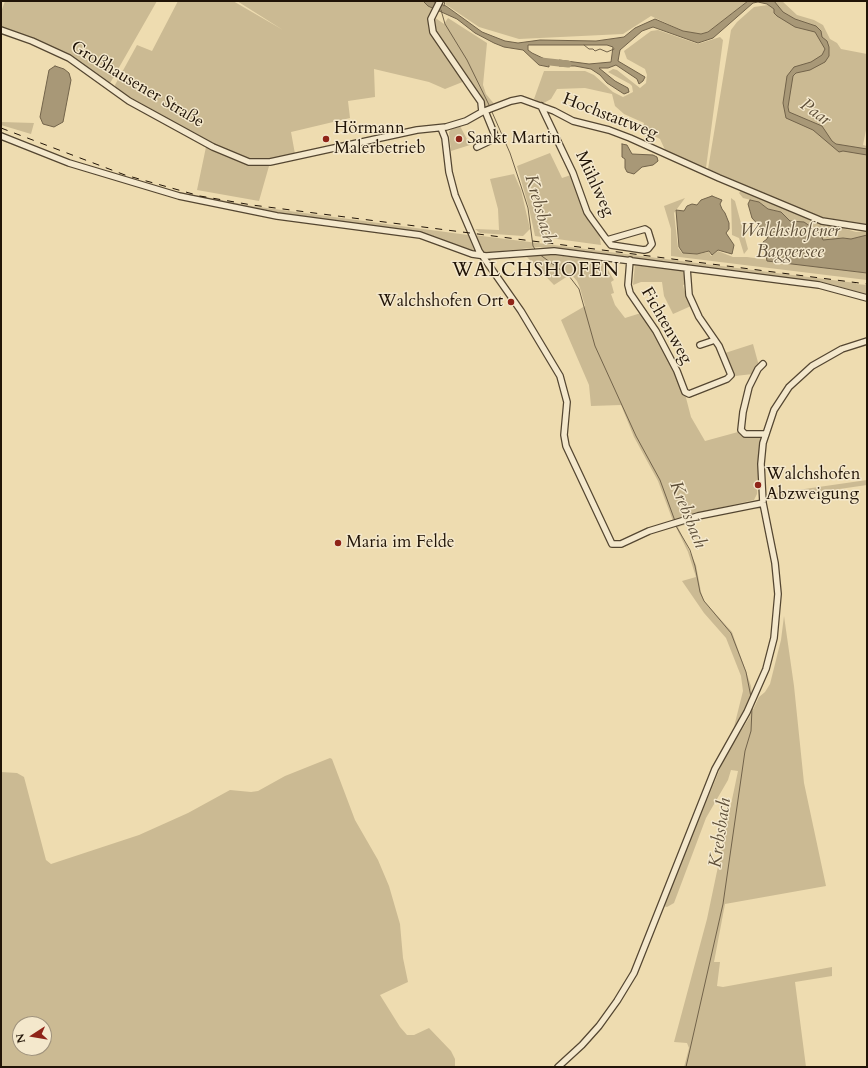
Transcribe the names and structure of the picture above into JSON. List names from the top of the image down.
{
  "streets": {
    "street": [
      "Großhausener Straße",
      "Hochstattweg",
      "Mühlweg",
      "Fichtenweg"
    ]
  },
  "crossings": [
    ["Hochstattweg", "Mühlweg"]
  ],
  "districts": ["WALCHSHOFEN"],
  "water": ["Paar", "Krebsbach", "Walchshofener Baggersee"],
  "places": [
    "Hörmann Malerbetrieb",
    "Sankt Martin",
    "Walchshofen Ort",
    "Walchshofen Abzweigung",
    "Maria im Felde"
  ],
  "north": "left"
}
